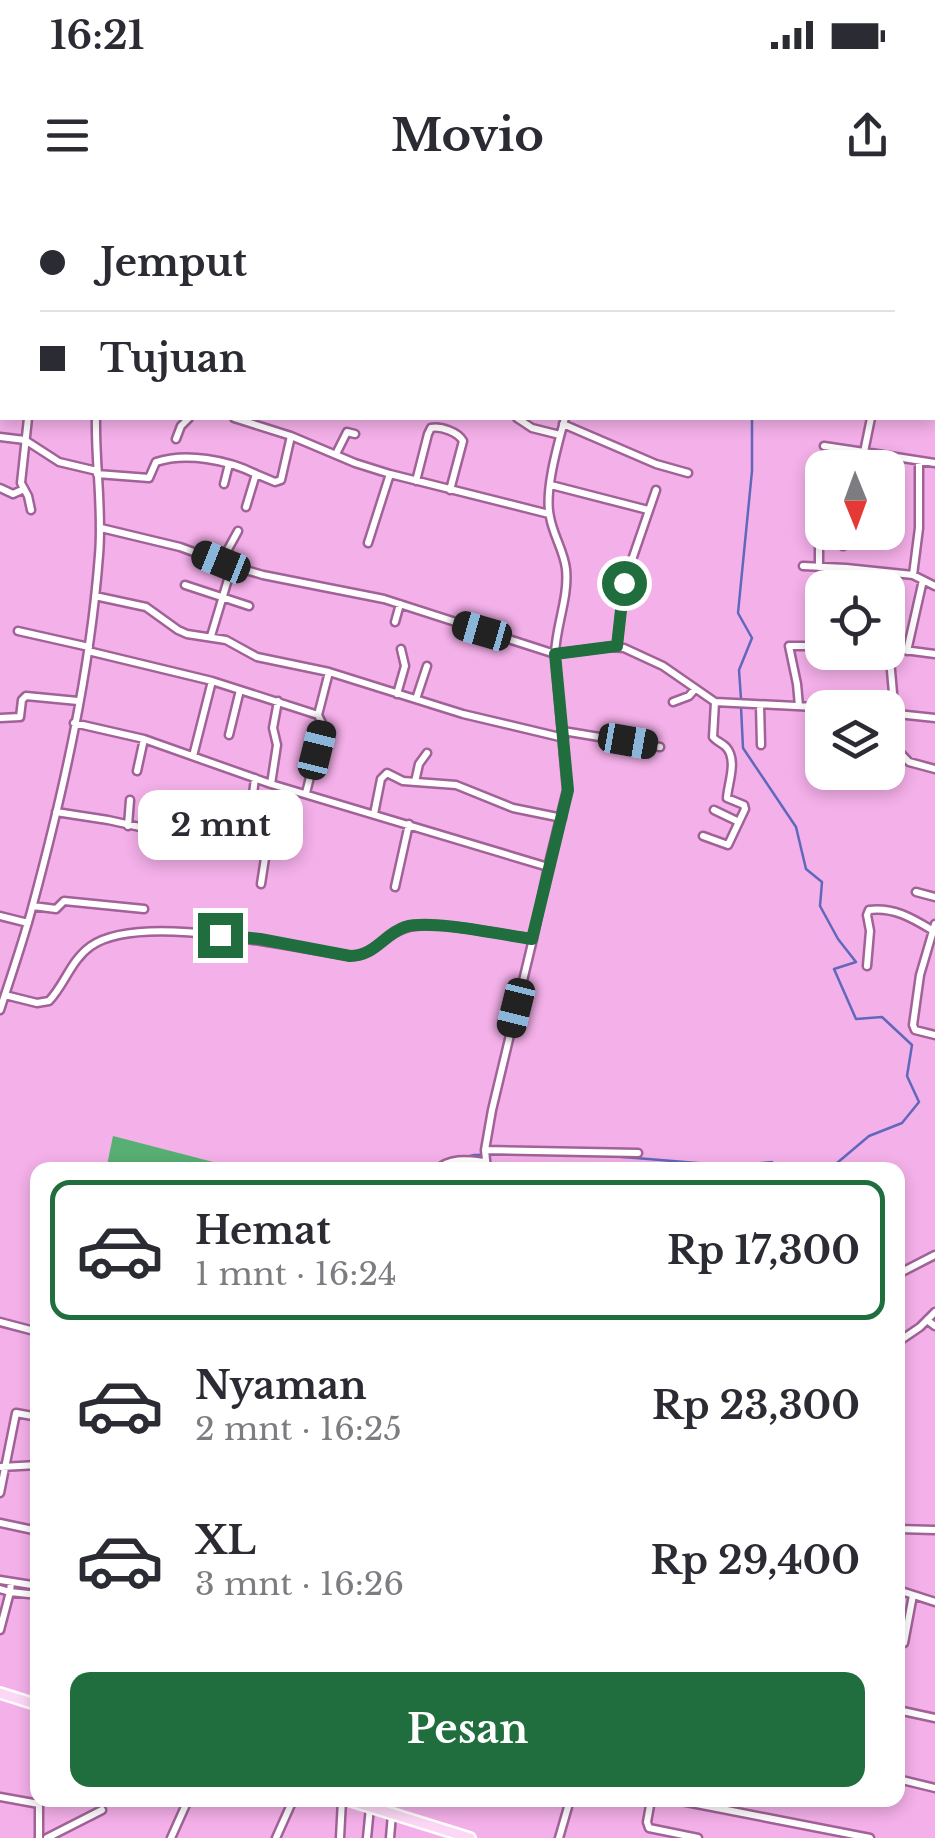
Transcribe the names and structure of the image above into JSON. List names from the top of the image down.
{
  "north": "bottom",
  "page": {
    "status": "16:21",
    "header": "Movio",
    "banner": ["Jemput", "Tujuan"],
    "bubble": "2 mnt",
    "list": [
      {
        "name": "Hemat",
        "note": "1 mnt · 16:24",
        "value": "Rp 17,300"
      },
      {
        "name": "Nyaman",
        "note": "2 mnt · 16:25",
        "value": "Rp 23,300"
      },
      {
        "name": "XL",
        "note": "3 mnt · 16:26",
        "value": "Rp 29,400"
      }
    ],
    "buttons": "Pesan"
  }
}
